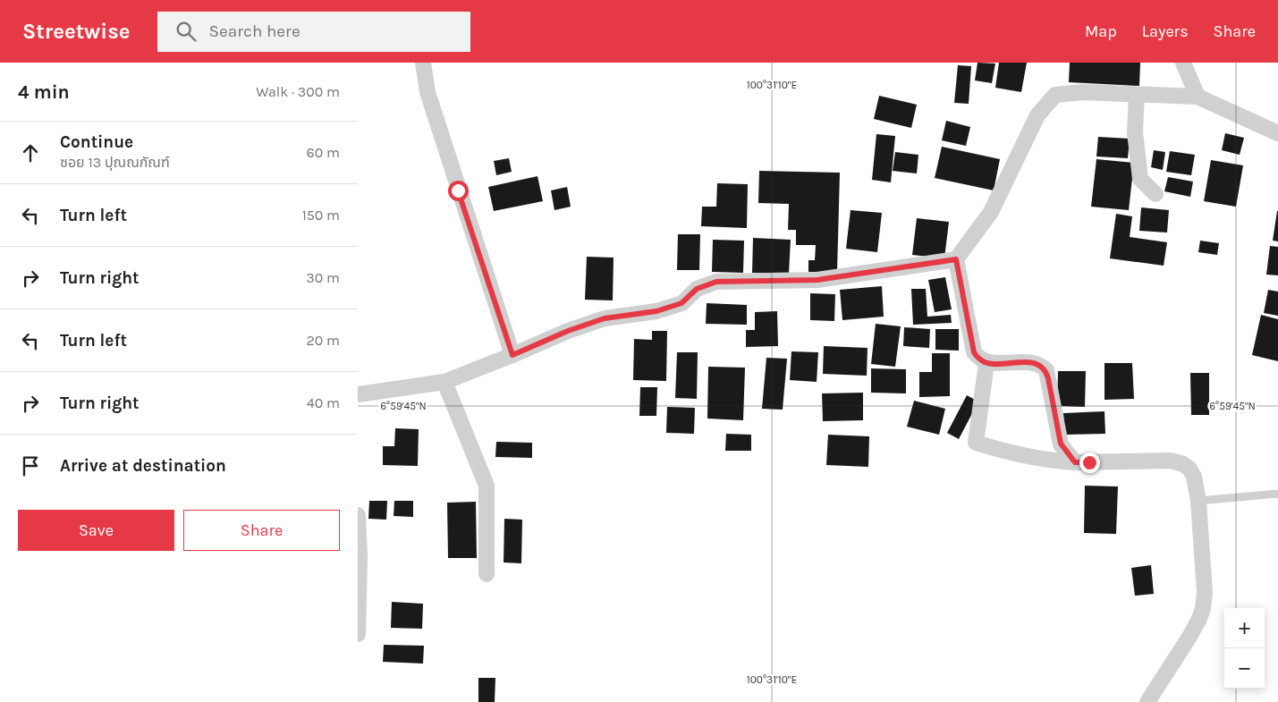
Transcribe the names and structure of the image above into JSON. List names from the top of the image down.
{
  "page": {
    "header": "Streetwise",
    "search": "Search here",
    "nav": ["Map", "Layers", "Share"],
    "heading": ["4 min", "Walk · 300 m"],
    "list": [
      ["Continue", "ซอย 13 ปุณณกัณฑ์", "60 m"],
      ["Turn left", "150 m"],
      ["Turn right", "30 m"],
      ["Turn left", "20 m"],
      ["Turn right", "40 m"],
      "Arrive at destination"
    ],
    "buttons": ["Save", "Share"],
    "map_buttons": ["+", "−"]
  },
  "coordinates": ["100°31'10\"E", "6°59'45\"N"]
}
